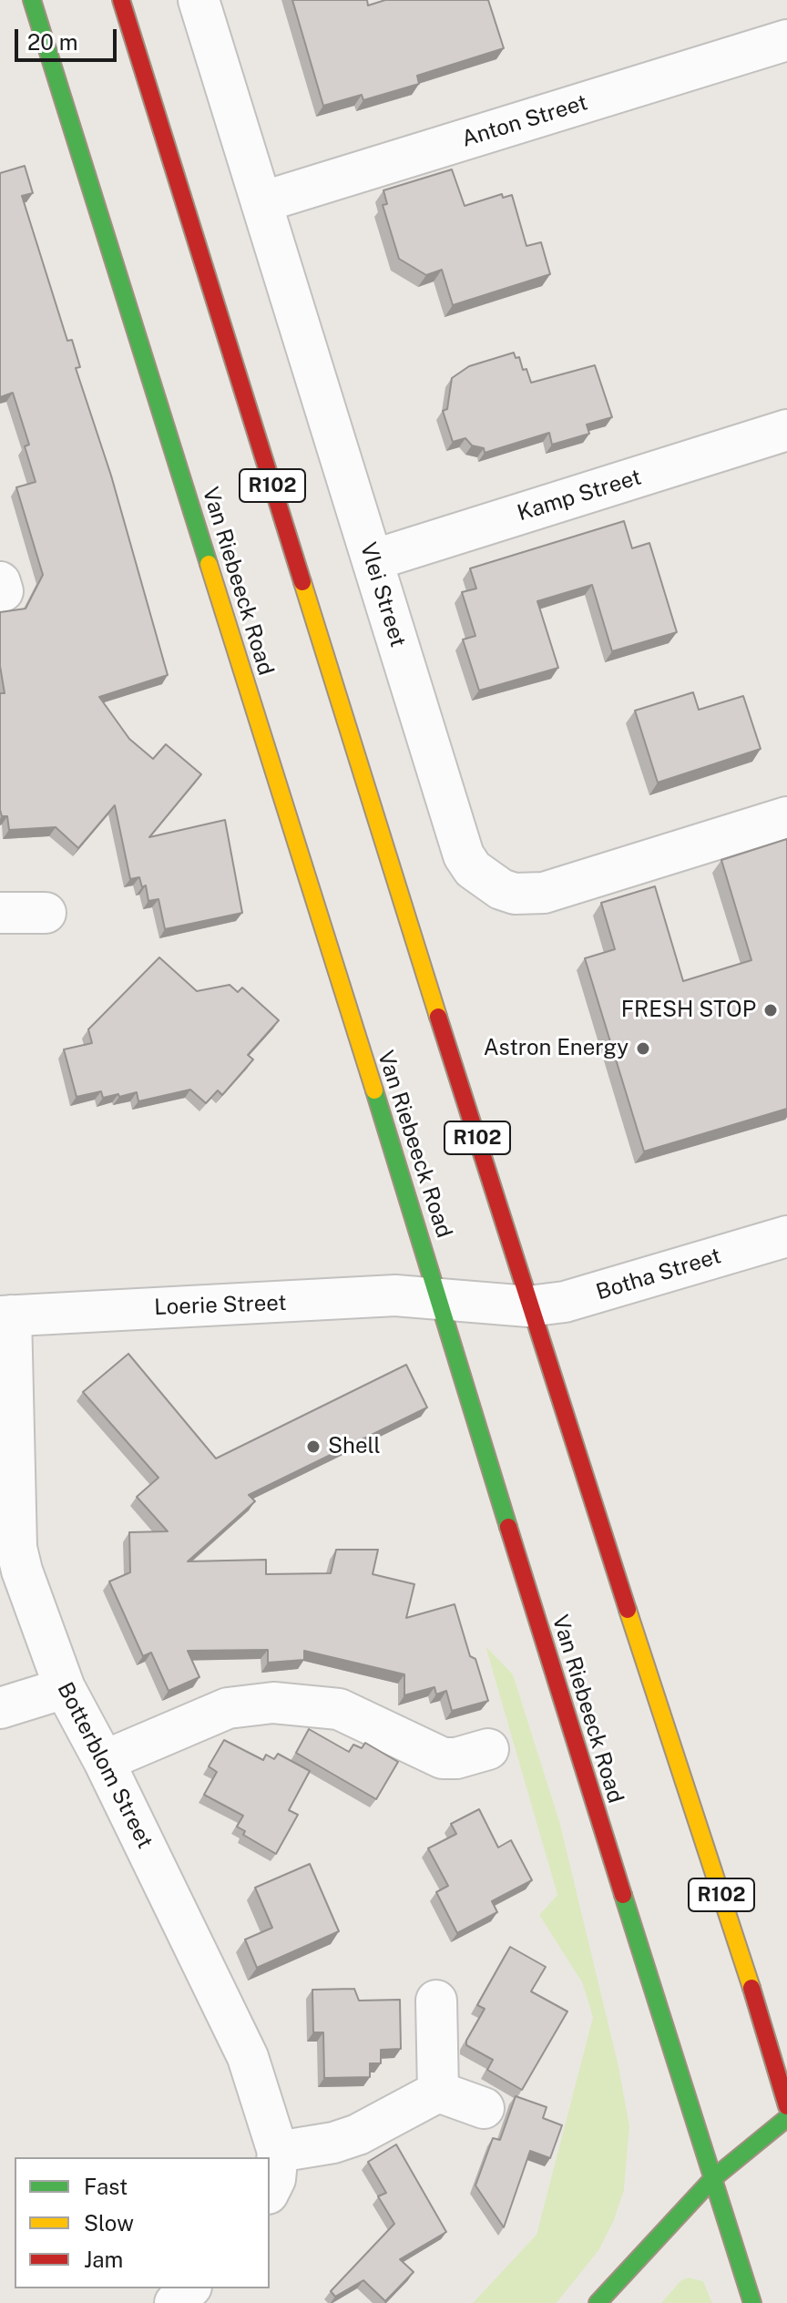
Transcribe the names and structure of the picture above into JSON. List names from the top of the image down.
{
  "streets": {
    "main road": ["R102", "Van Riebeeck Road"],
    "street": [
      "Anton Street",
      "Kamp Street",
      "Vlei Street",
      "Botha Street",
      "Loerie Street",
      "Botterblom Street"
    ]
  },
  "crossings": [
    ["Anton Street", "Vlei Street"],
    ["R102", "Botha Street"],
    ["Kamp Street", "Vlei Street"],
    ["Van Riebeeck Road", "Botha Street"],
    ["Van Riebeeck Road", "Loerie Street"],
    ["Botha Street", "Loerie Street"],
    ["Loerie Street", "Botterblom Street"]
  ],
  "places": ["FRESH STOP", "Astron Energy", "Shell"],
  "legend": ["Fast", "Slow", "Jam"],
  "scale_bar": "20 m"
}
